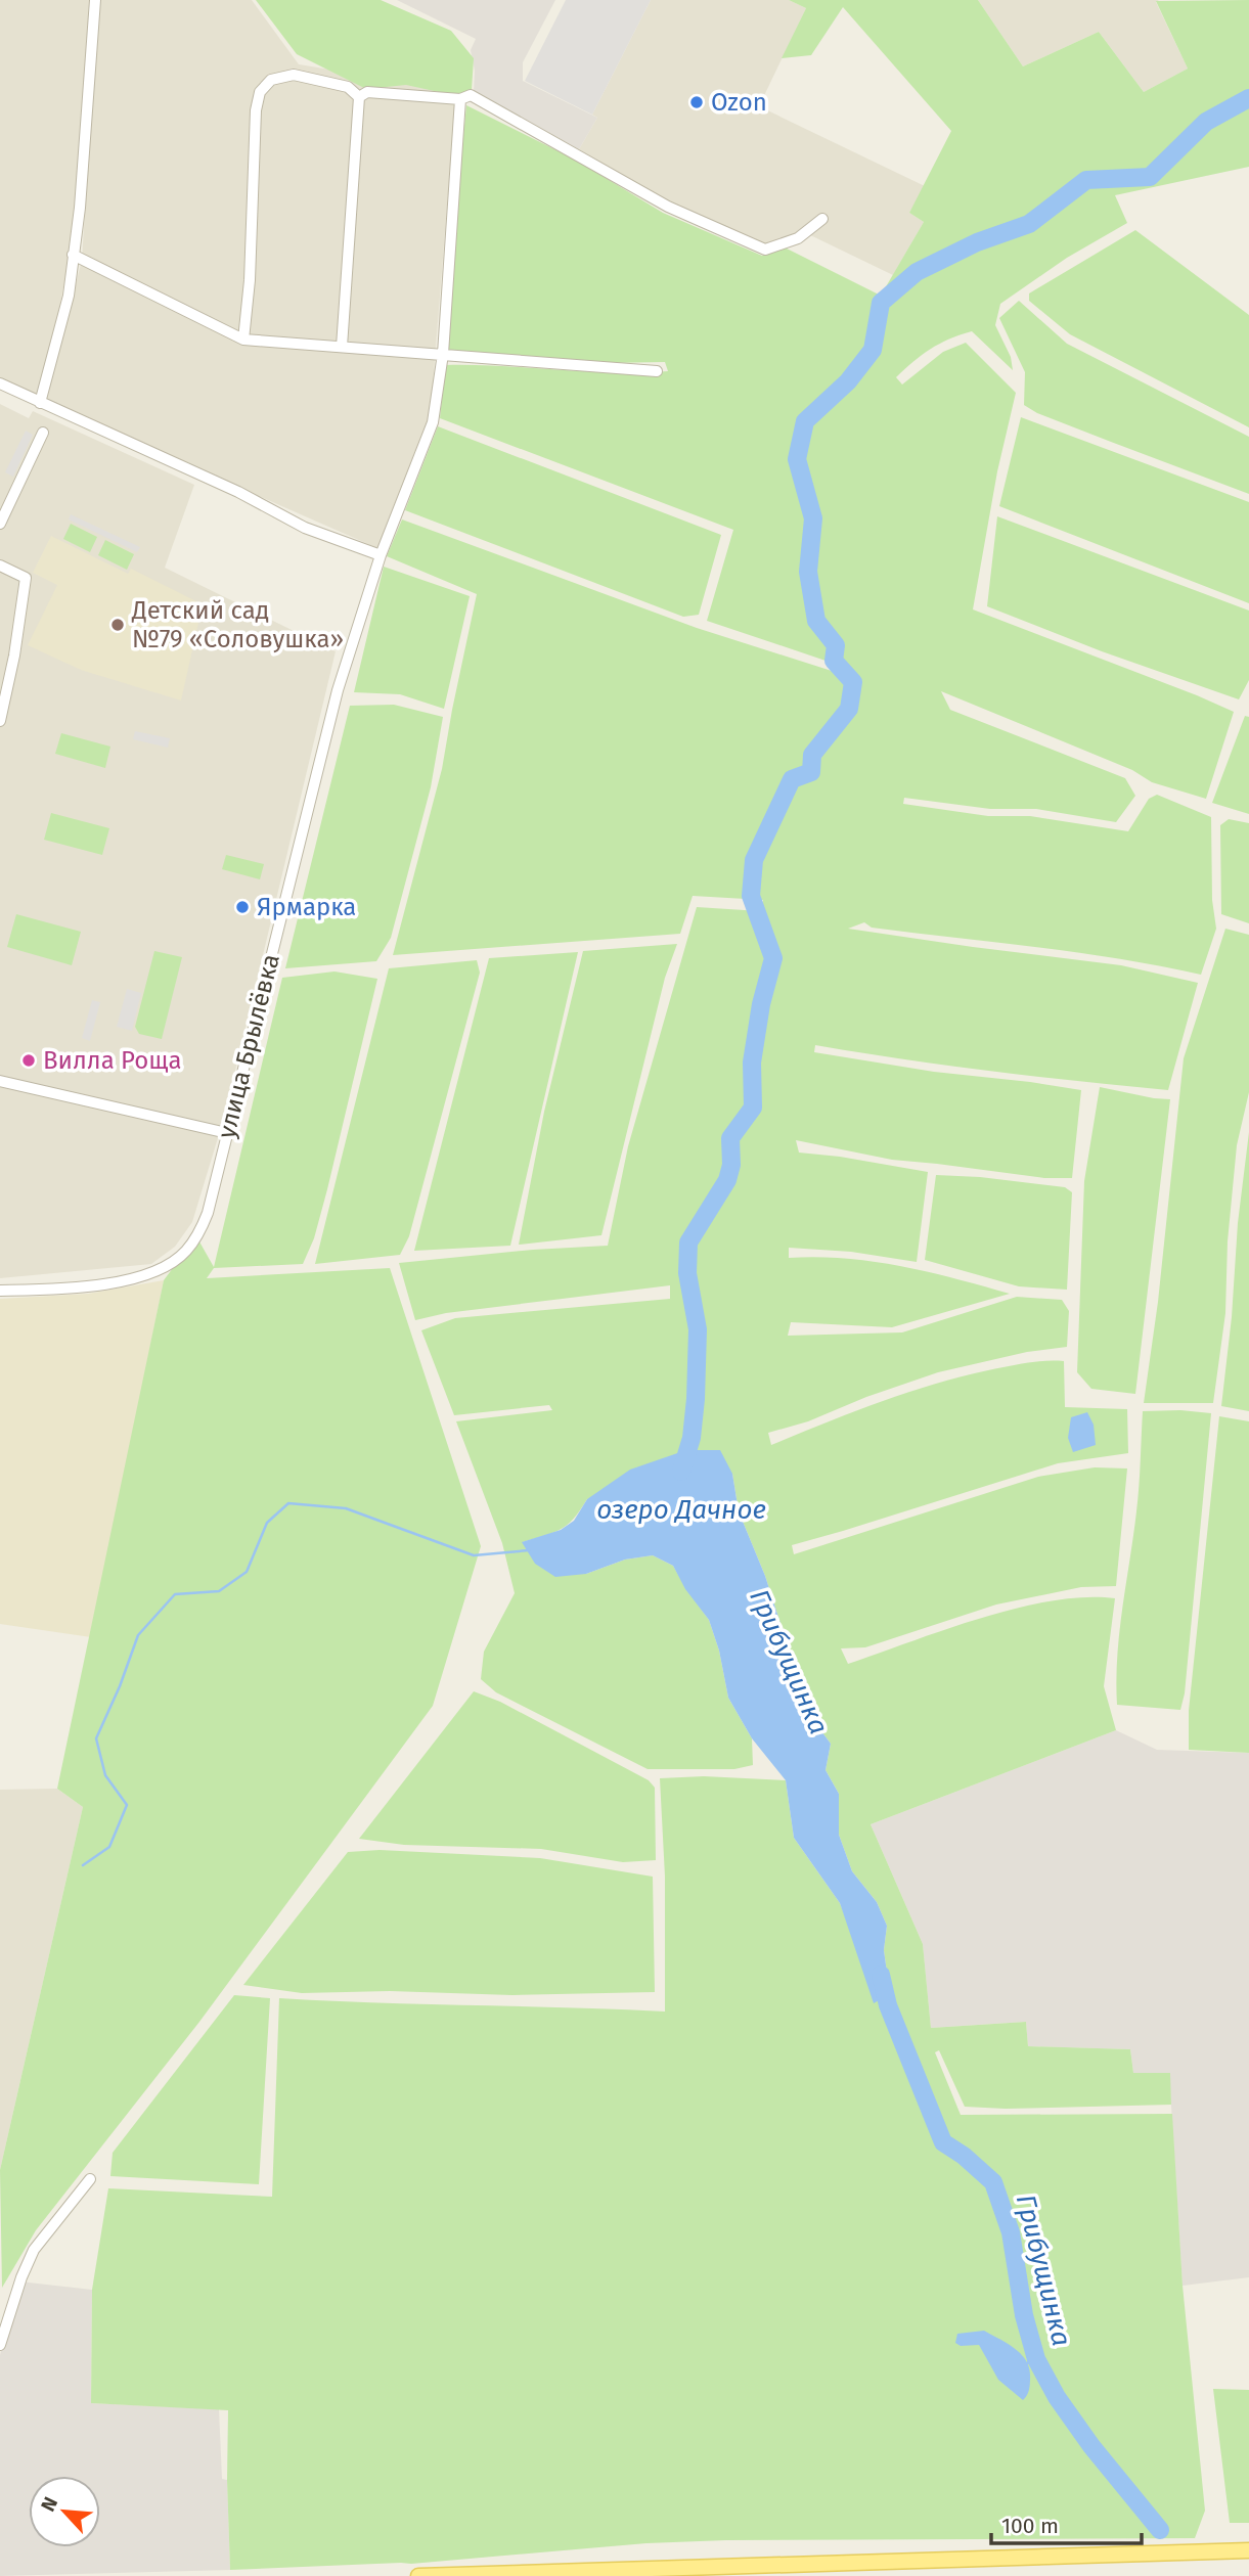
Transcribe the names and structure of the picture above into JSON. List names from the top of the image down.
{
  "streets": {
    "street": ["улица Брылёвка"]
  },
  "water": ["озеро Дачное", "Грибущинка"],
  "places": [
    "Ozon",
    "Детский сад №79 «Соловушка»",
    "Ярмарка",
    "Вилла Роща"
  ],
  "scale_bar": "100 m",
  "north": "top left"
}
